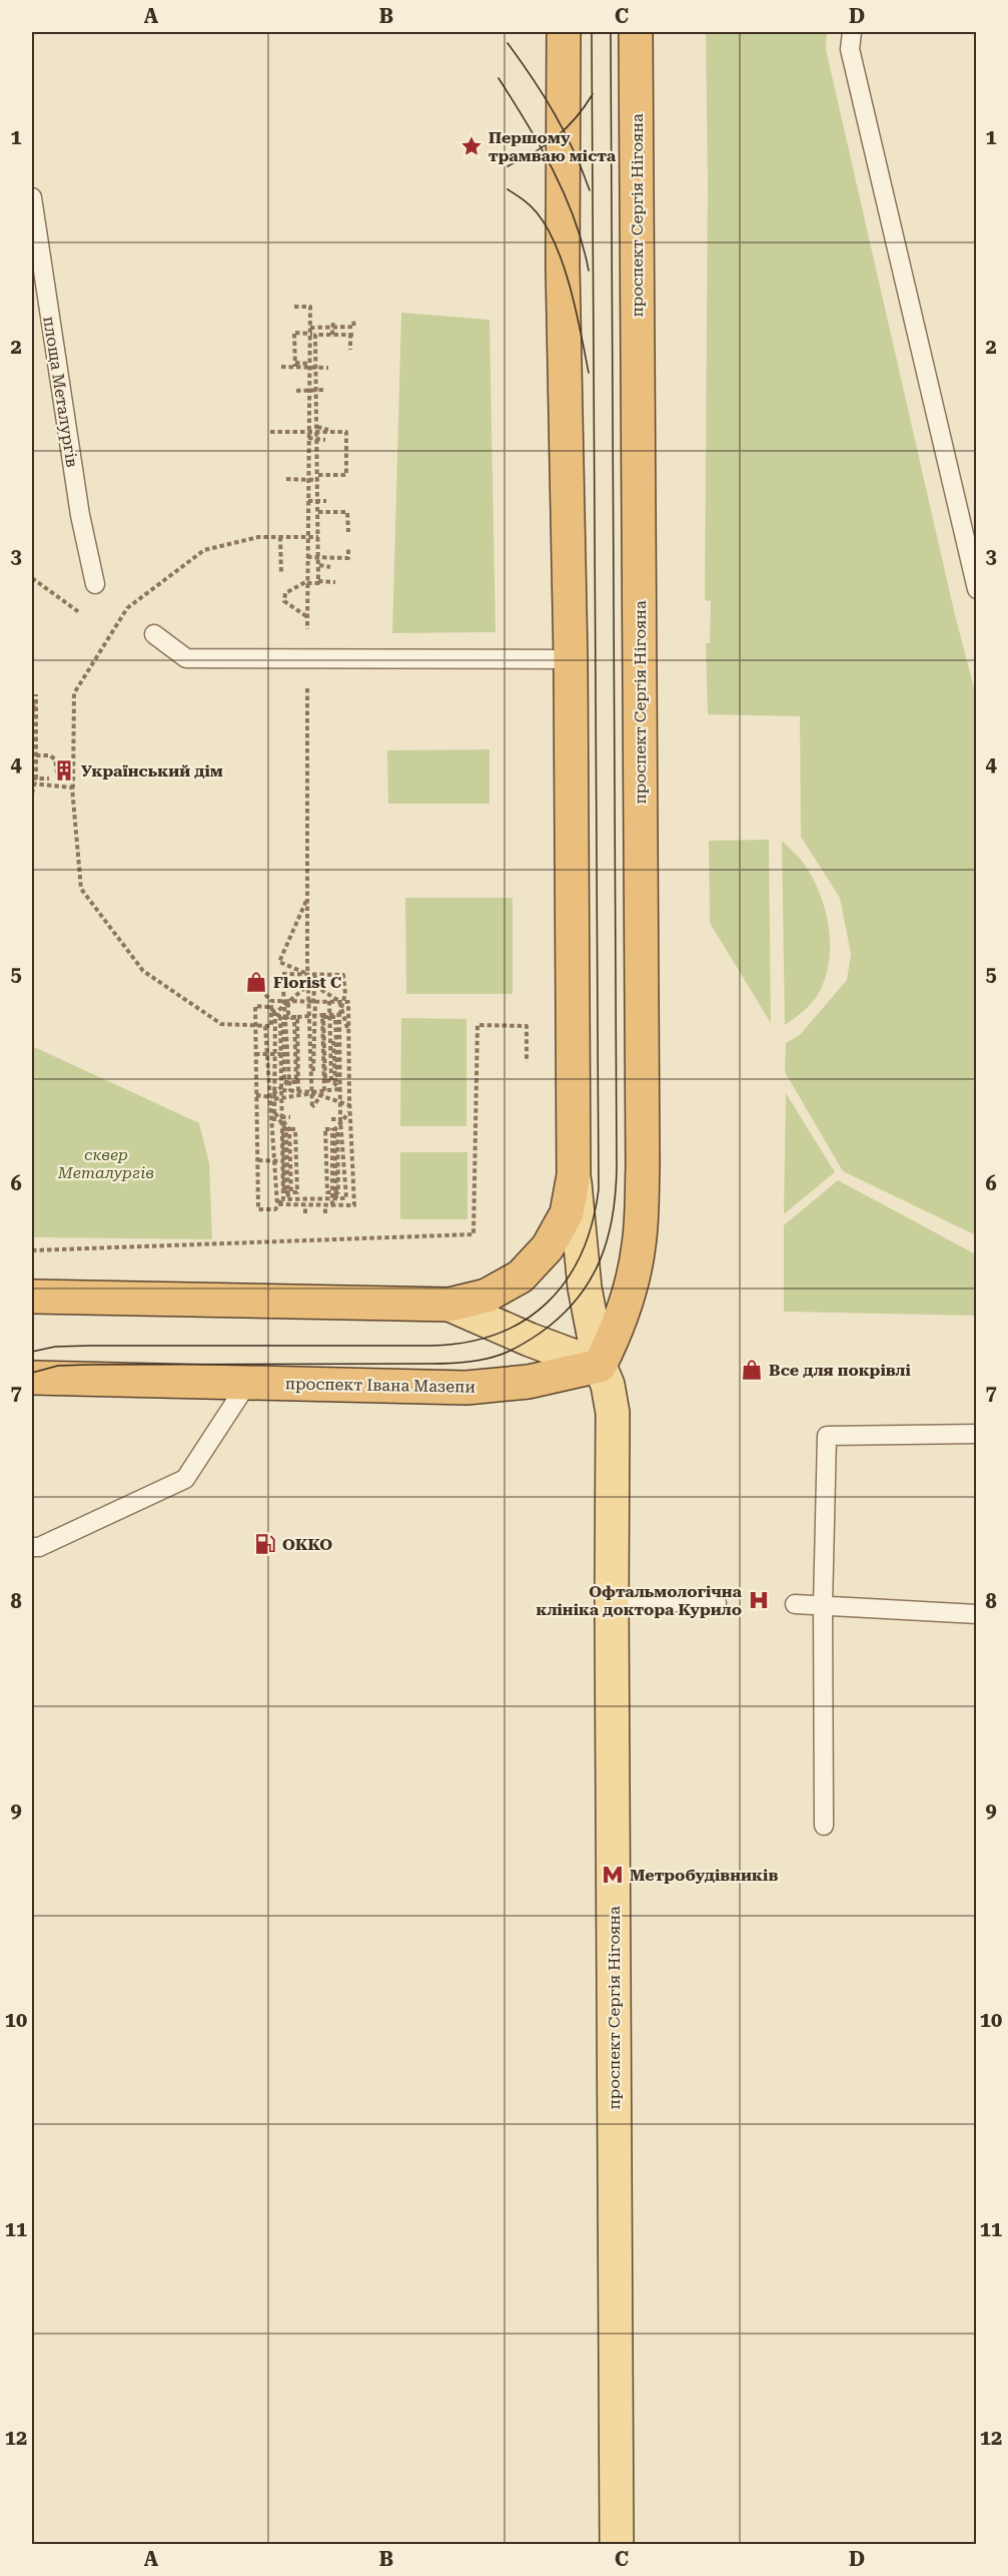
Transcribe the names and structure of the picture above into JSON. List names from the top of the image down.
{
  "streets": {
    "highway": ["проспект Сергія Нігояна", "проспект Івана Мазепи"],
    "lane": ["площа Металургів"]
  },
  "crossings": [
    ["проспект Сергія Нігояна", "проспект Івана Мазепи"]
  ],
  "parks": ["сквер Металургів"],
  "places": {
    "place": ["Першому трамваю міста"],
    "building": ["Український дім"],
    "shop": ["Florist C", "Все для покрівлі"],
    "fuel station": ["OKKO"],
    "hospital": ["Офтальмологічна клініка доктора Курило"],
    "metro station": ["Метробудівників"]
  },
  "grid": {
    "columns": [
      "A",
      "B",
      "C",
      "D"
    ],
    "rows": [
      "1",
      "2",
      "3",
      "4",
      "5",
      "6",
      "7",
      "8",
      "9",
      "10",
      "11",
      "12"
    ]
  }
}
